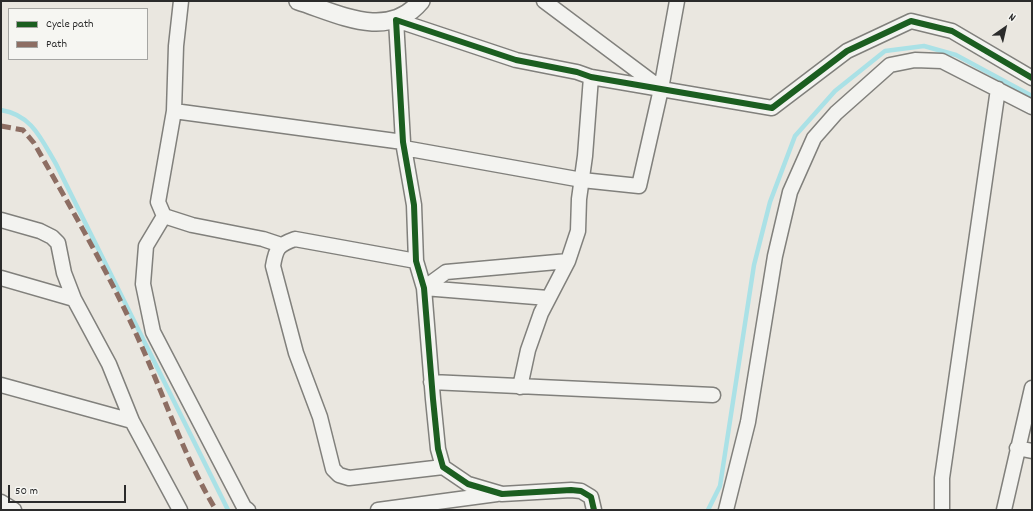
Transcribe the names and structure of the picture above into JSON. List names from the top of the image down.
{
  "legend": ["Cycle path", "Path"],
  "scale_bar": "50 m",
  "north": "top right"
}
